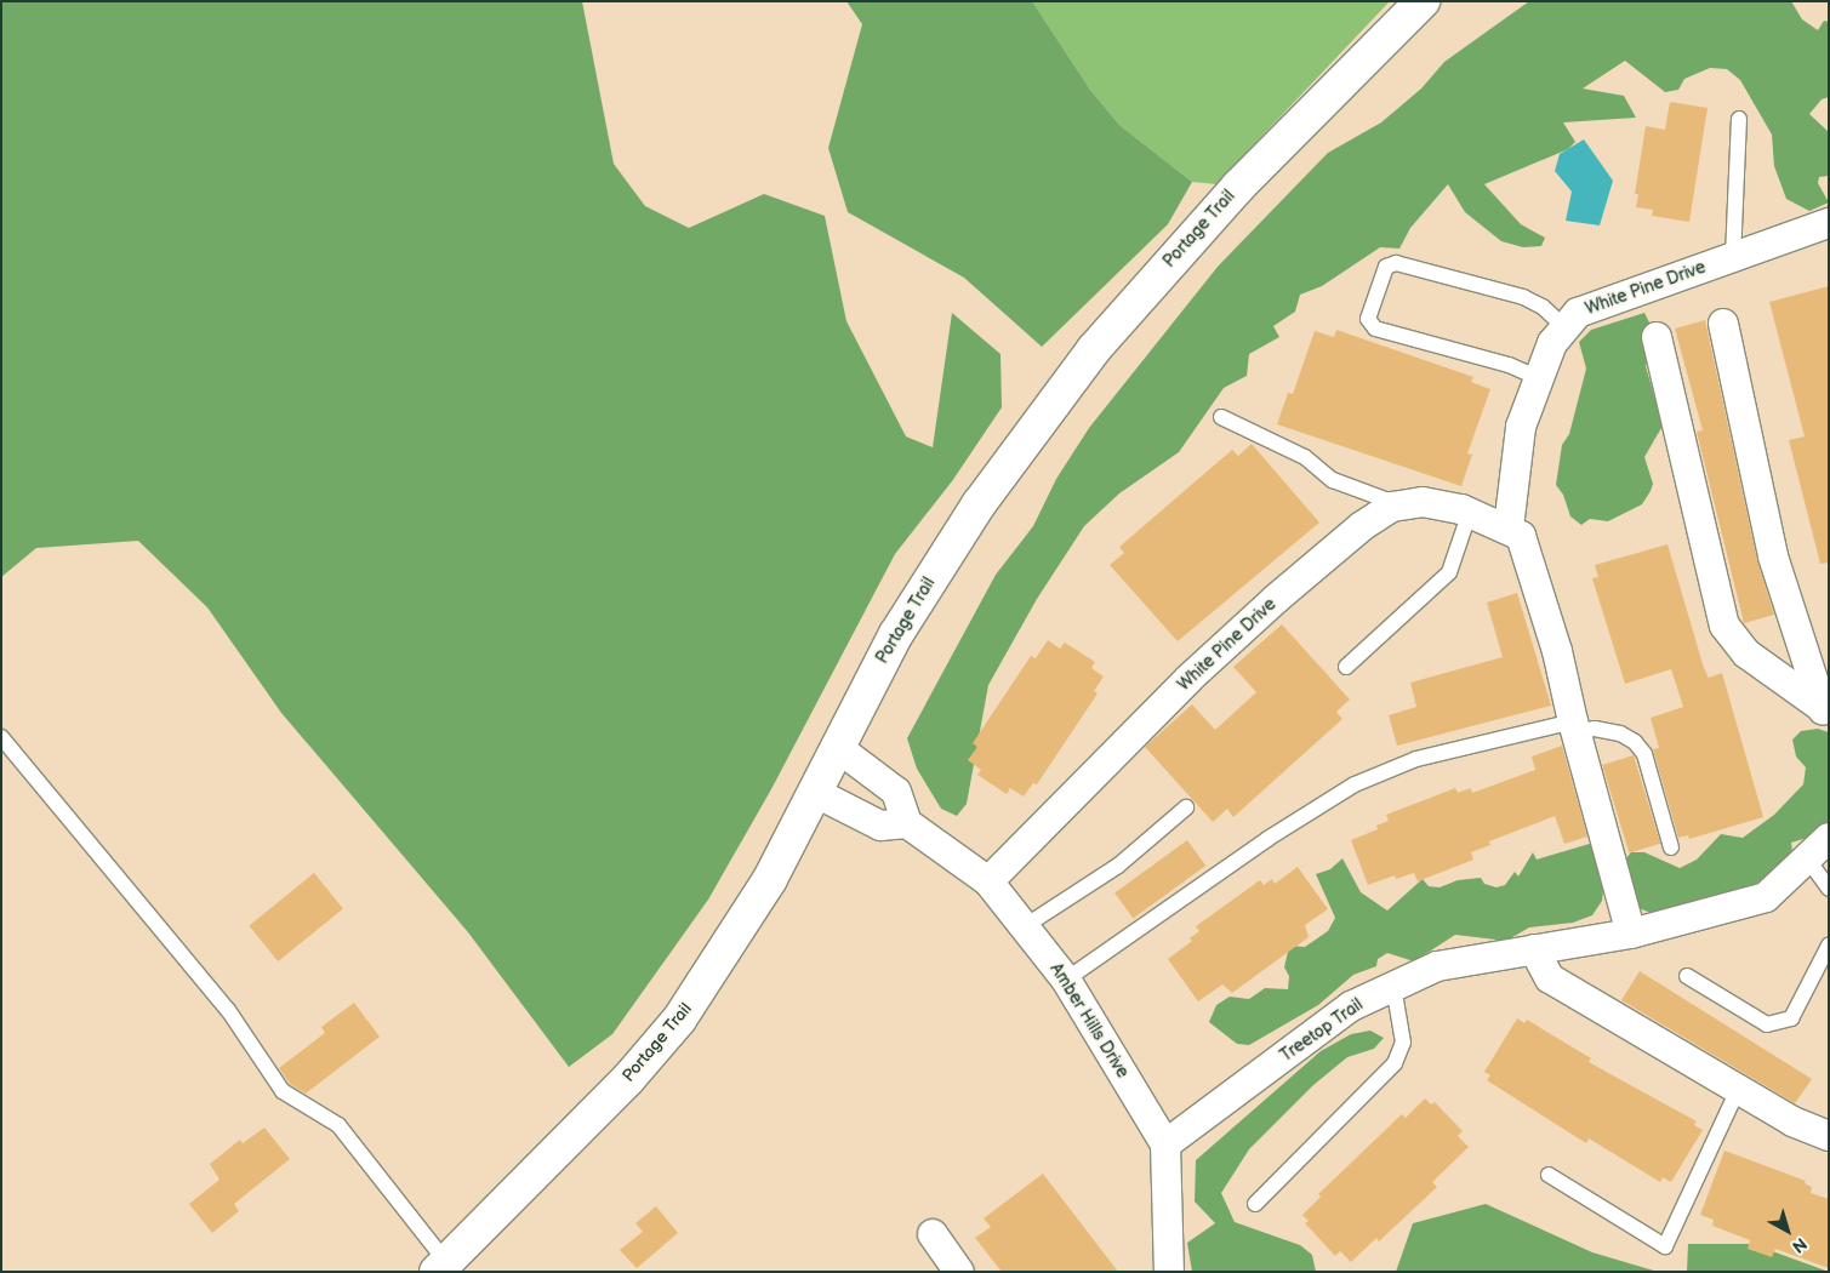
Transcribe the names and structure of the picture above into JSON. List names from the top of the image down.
{
  "streets": {
    "main road": ["Portage Trail"],
    "street": ["White Pine Drive", "Amber Hills Drive", "Treetop Trail"]
  },
  "crossings": [
    ["White Pine Drive", "Amber Hills Drive"],
    ["Amber Hills Drive", "Treetop Trail"]
  ],
  "north": "bottom right"
}
